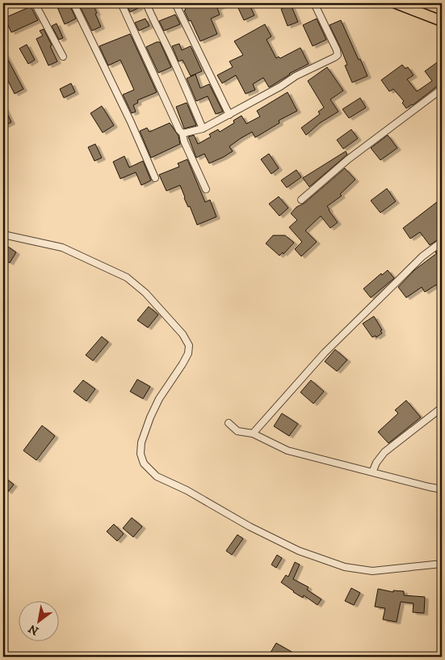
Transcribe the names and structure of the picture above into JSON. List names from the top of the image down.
{
  "north": "bottom left"
}
